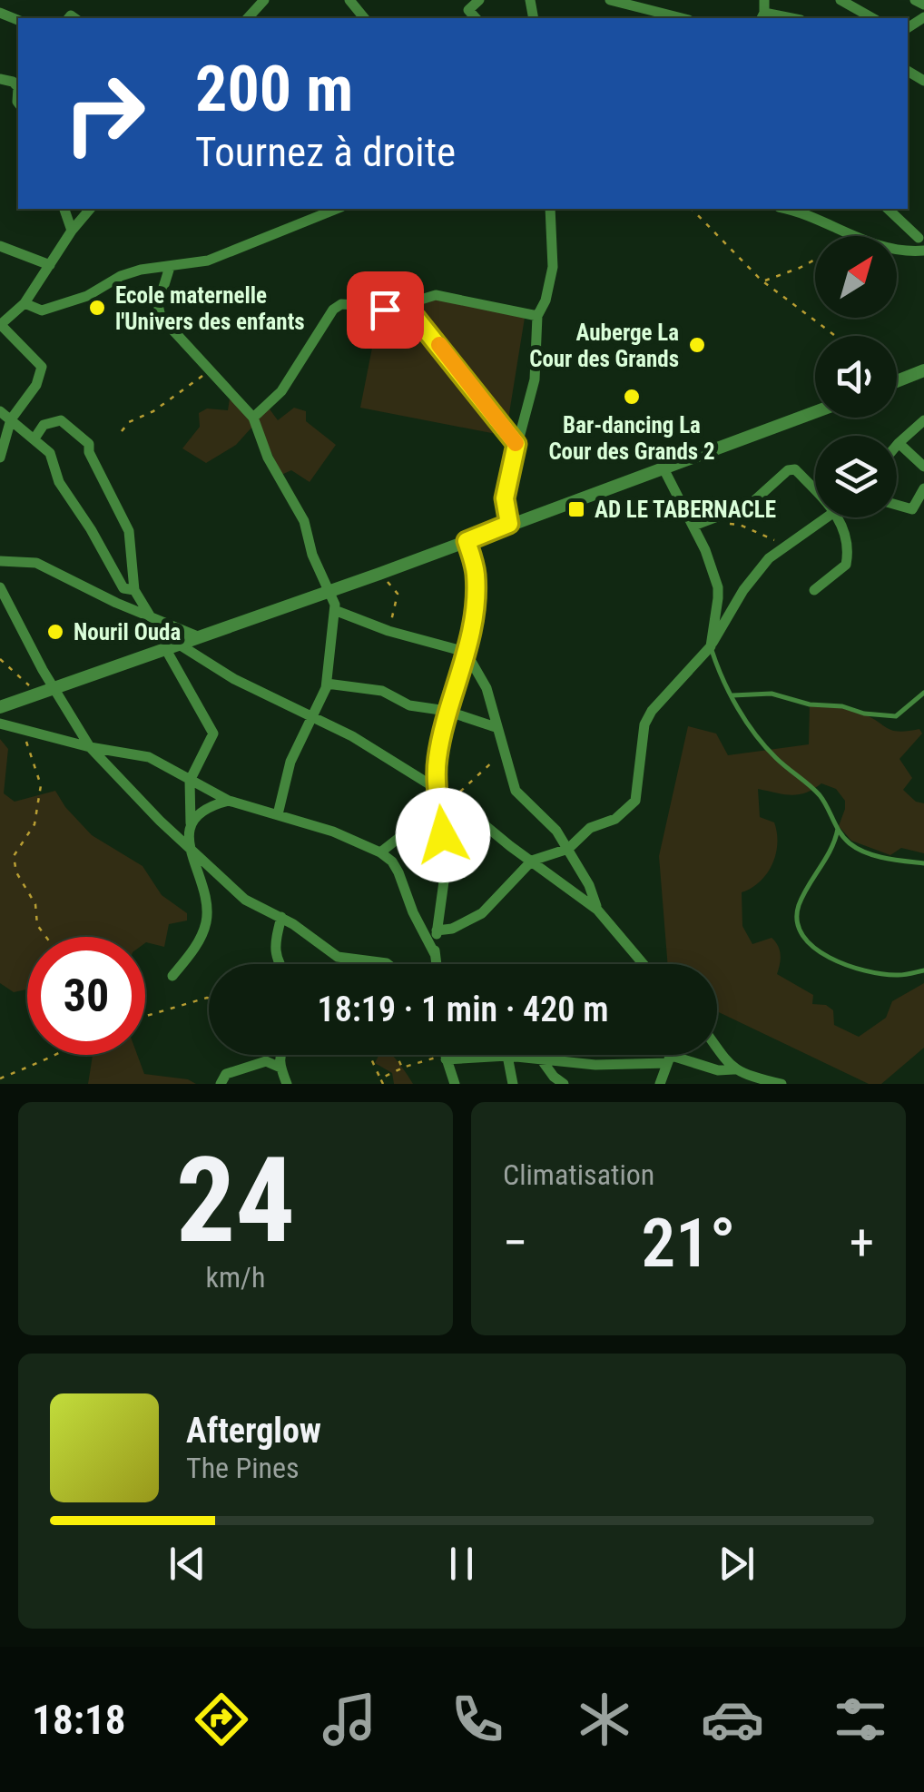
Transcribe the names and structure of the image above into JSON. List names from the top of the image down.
{
  "places": {
    "other": [
      "Ecole maternelle l'Univers des enfants",
      "Auberge La Cour des Grands",
      "Bar-dancing La Cour des Grands 2",
      "Nouril Ouda"
    ],
    "transit": ["AD LE TABERNACLE"]
  },
  "north": "top right",
  "page": {
    "turn": ["200 m", "Tournez à droite"],
    "limit": "30",
    "trip": "18:19 · 1 min · 420 m",
    "tile": [
      ["24", "km/h"],
      "Climatisation"
    ],
    "heat": ["−", "21°", "+"],
    "song": ["Afterglow", "The Pines"],
    "tabs": "18:18"
  }
}
